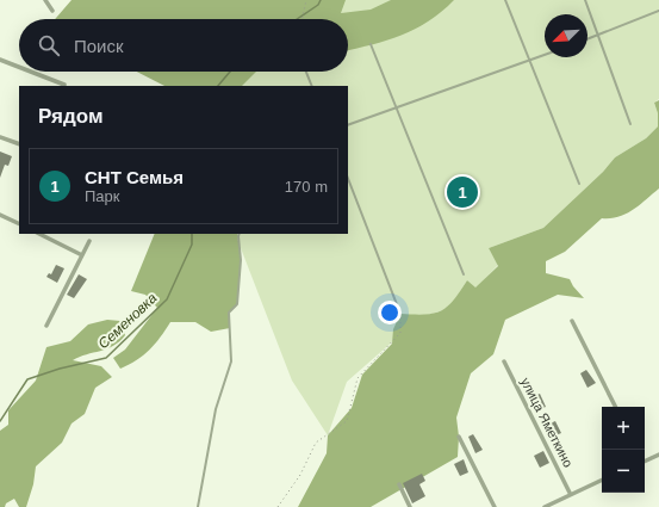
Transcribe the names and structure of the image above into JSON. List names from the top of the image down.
{
  "streets": {
    "street": ["улица Яметкино"]
  },
  "water": ["Семеновка"],
  "north": "bottom left",
  "page": {
    "search": "Поиск",
    "heading": "Рядом",
    "list": [
      {
        "mark": "1",
        "name": "СНТ Семья",
        "note": "Парк",
        "value": "170 m"
      }
    ],
    "pins": "1",
    "map_buttons": ["+", "−"]
  }
}
